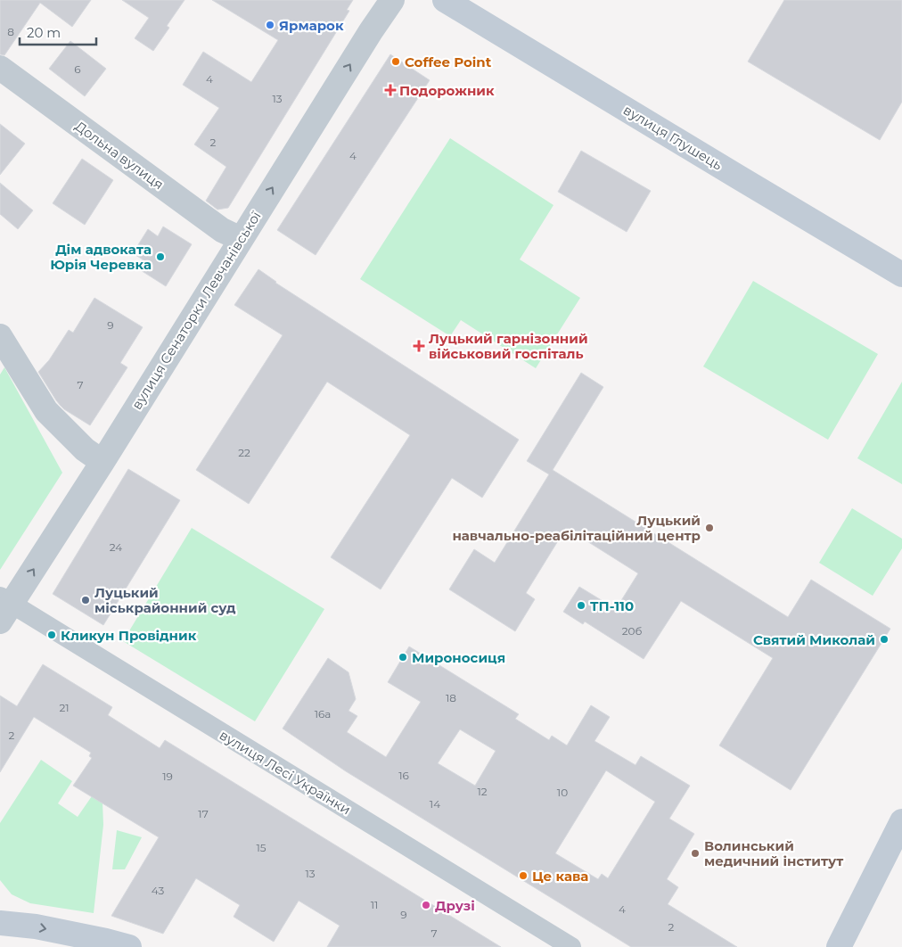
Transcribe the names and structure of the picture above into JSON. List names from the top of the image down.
{
  "streets": {
    "main road": ["вулиця Глушець"],
    "street": ["Дольна вулиця", "вулиця Сенаторки Левчанівської", "вулиця Лесі Українки"]
  },
  "crossings": [
    ["Дольна вулиця", "вулиця Сенаторки Левчанівської"],
    ["вулиця Сенаторки Левчанівської", "вулиця Лесі Українки"]
  ],
  "one_way": ["вулиця Сенаторки Левчанівської"],
  "places": {
    "other": [
      "Ярмарок",
      "Coffee Point",
      "Дім адвоката Юрія Черевка",
      "Луцький навчально-реабілітаційний центр",
      "Луцький міськрайонний суд",
      "ТП-110",
      "Кликун Провідник",
      "Святий Миколай",
      "Мироносиця",
      "Волинський медичний інститут",
      "Це кава",
      "Друзі"
    ],
    "health": ["Подорожник", "Луцький гарнізонний військовий госпіталь"]
  },
  "house_numbers": [
    "8",
    "6",
    "4",
    "13",
    "2",
    "4",
    "9",
    "7",
    "22",
    "24",
    "20б",
    "18",
    "21",
    "16а",
    "2",
    "16",
    "19",
    "12",
    "10",
    "14",
    "17",
    "15",
    "13",
    "43",
    "11",
    "4",
    "9",
    "2",
    "7"
  ],
  "scale_bar": "20 m"
}
